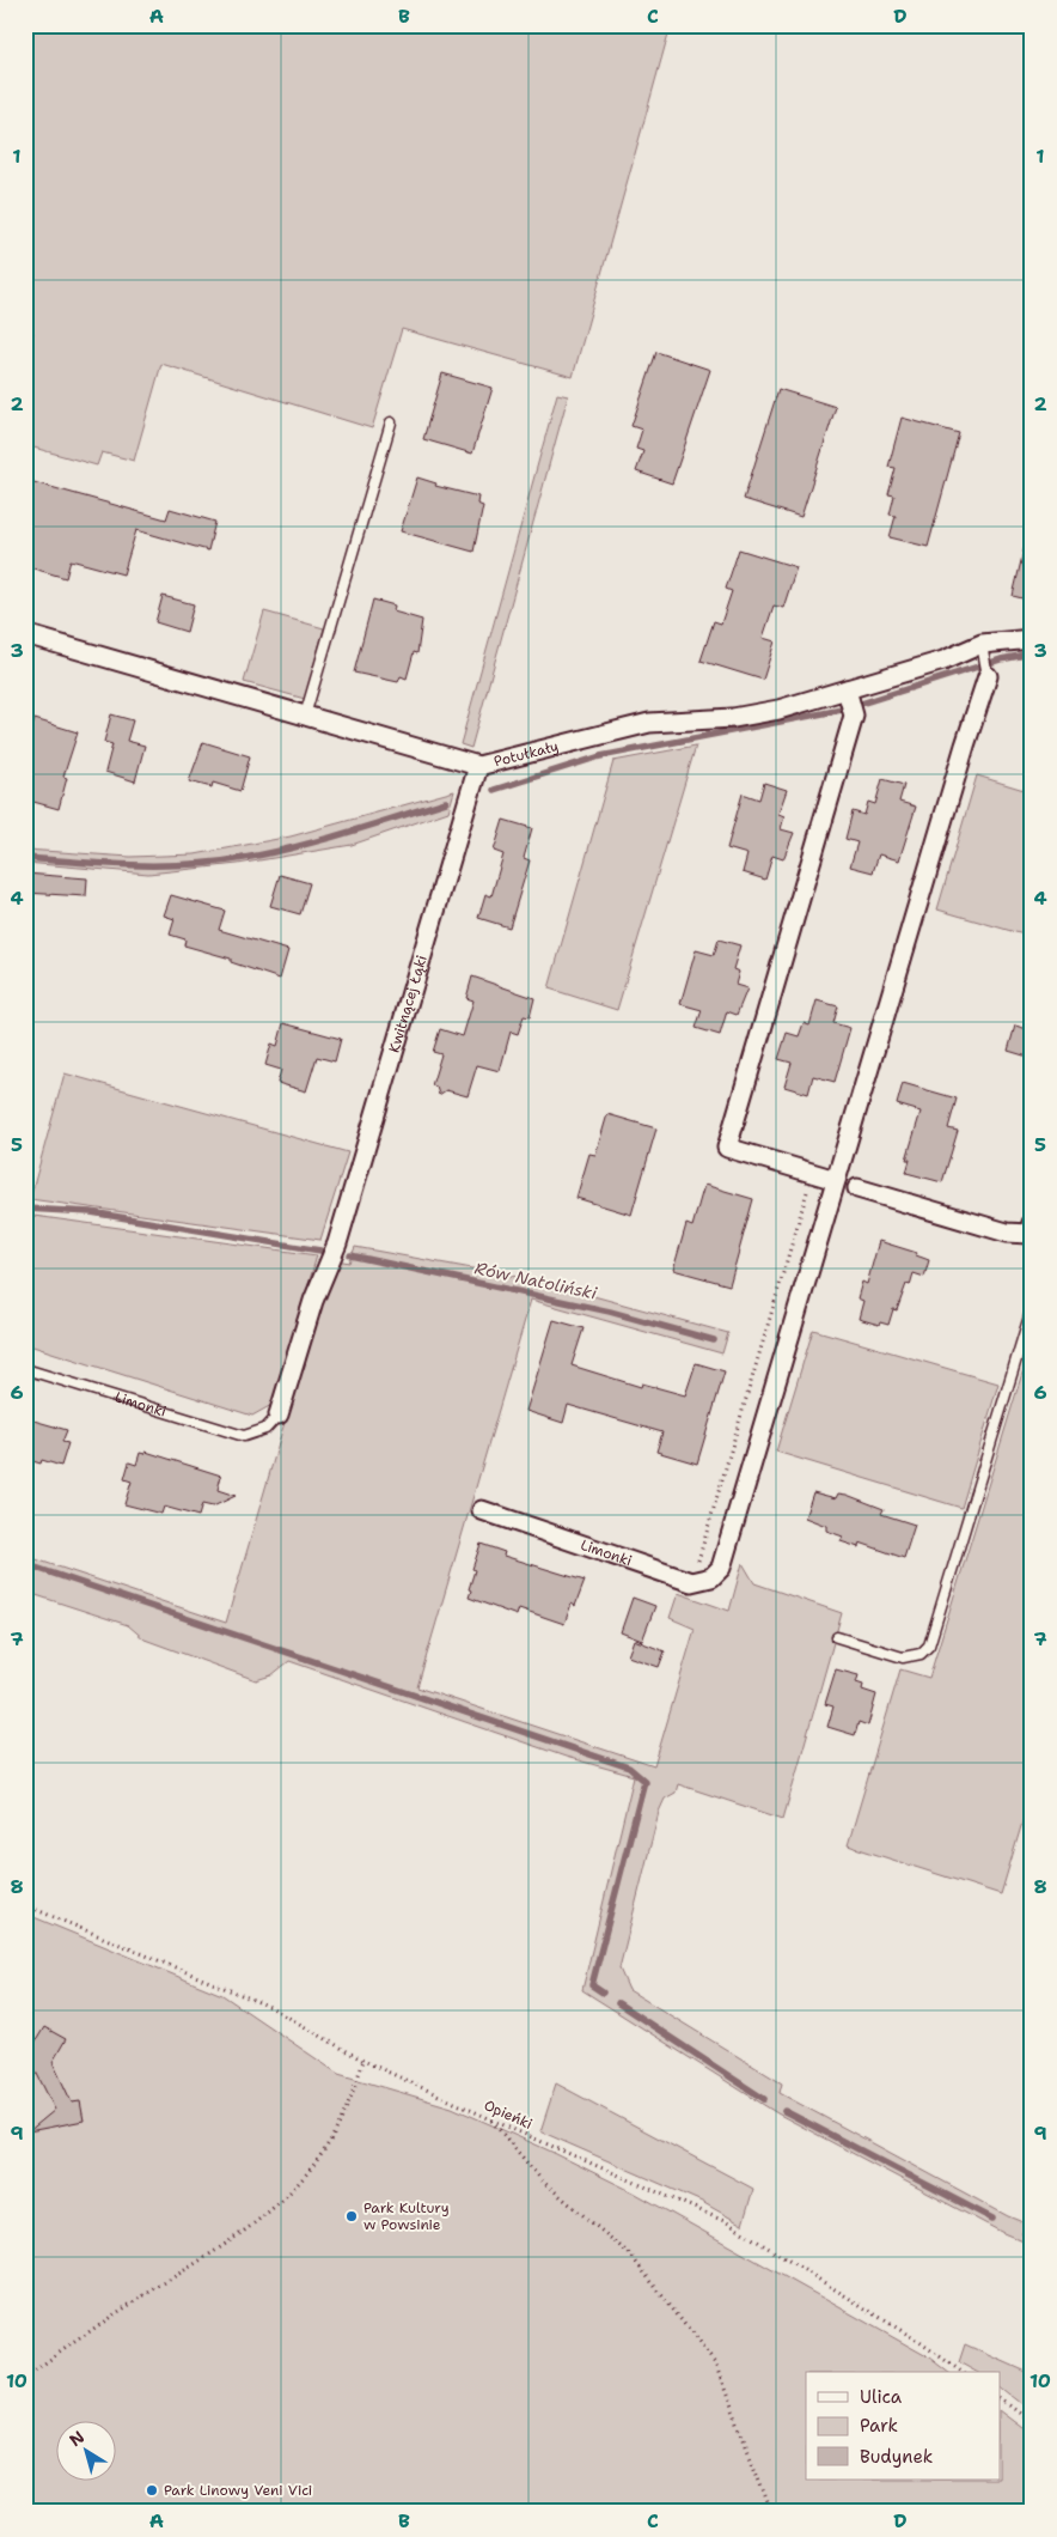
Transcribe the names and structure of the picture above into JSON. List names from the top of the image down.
{
  "streets": {
    "street": ["Potułkały", "Kwitnącej Łąki", "Limonki"],
    "path": ["Opieńki"]
  },
  "crossings": [
    ["Potułkały", "Kwitnącej Łąki"],
    ["Kwitnącej Łąki", "Limonki"]
  ],
  "water": ["Rów Natoliński"],
  "places": ["Park Kultury w Powsinie", "Park Linowy Veni Vici"],
  "legend": ["Ulica", "Park", "Budynek"],
  "north": "top left",
  "grid": {
    "columns": [
      "A",
      "B",
      "C",
      "D"
    ],
    "rows": [
      "1",
      "2",
      "3",
      "4",
      "5",
      "6",
      "7",
      "8",
      "9",
      "10"
    ]
  }
}
